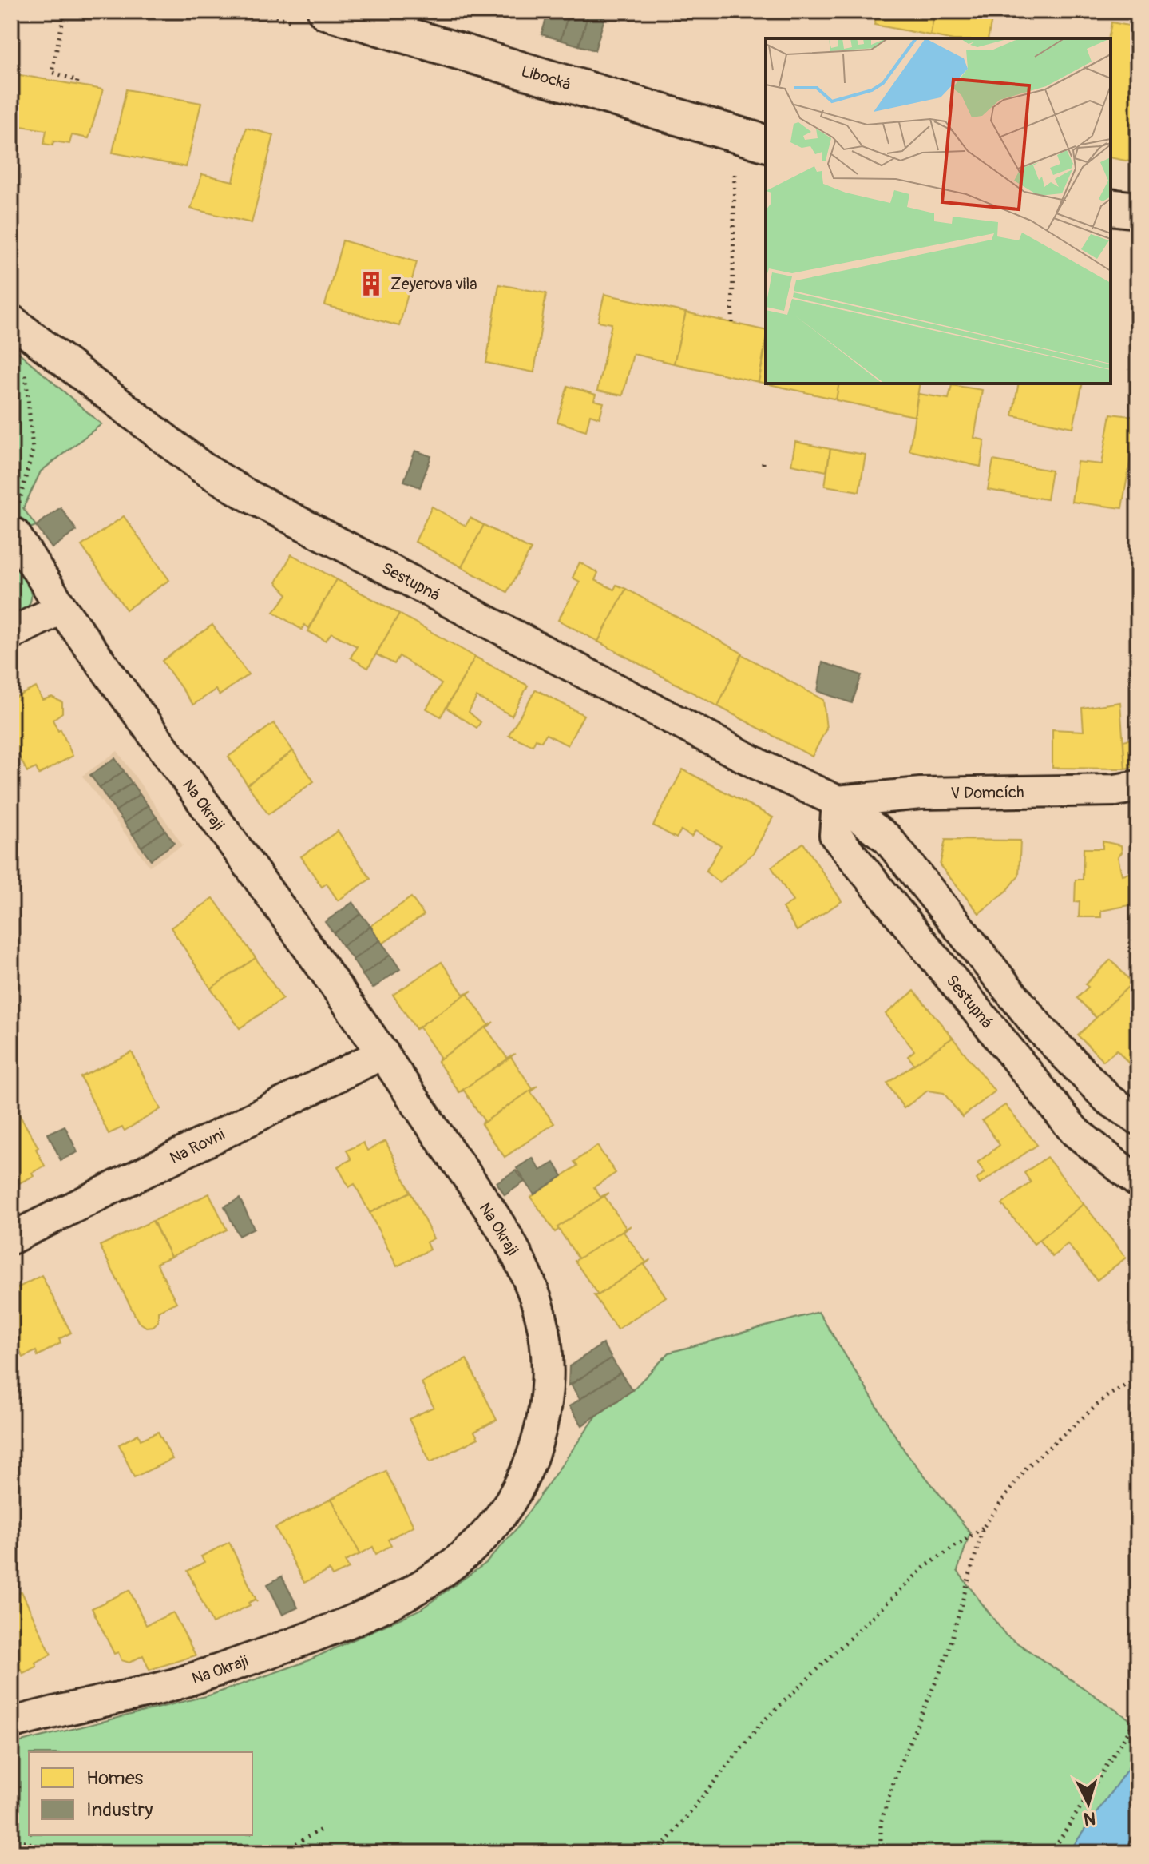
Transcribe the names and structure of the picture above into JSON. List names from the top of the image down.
{
  "streets": {
    "street": [
      "Libocká",
      "Sestupná",
      "V Domcích",
      "Na Okraji",
      "Na Rovni"
    ]
  },
  "crossings": [
    ["Sestupná", "V Domcích"],
    ["Na Okraji", "Na Rovni"]
  ],
  "places": {
    "building": ["Zeyerova vila"]
  },
  "legend": ["Homes", "Industry"],
  "north": "bottom"
}
